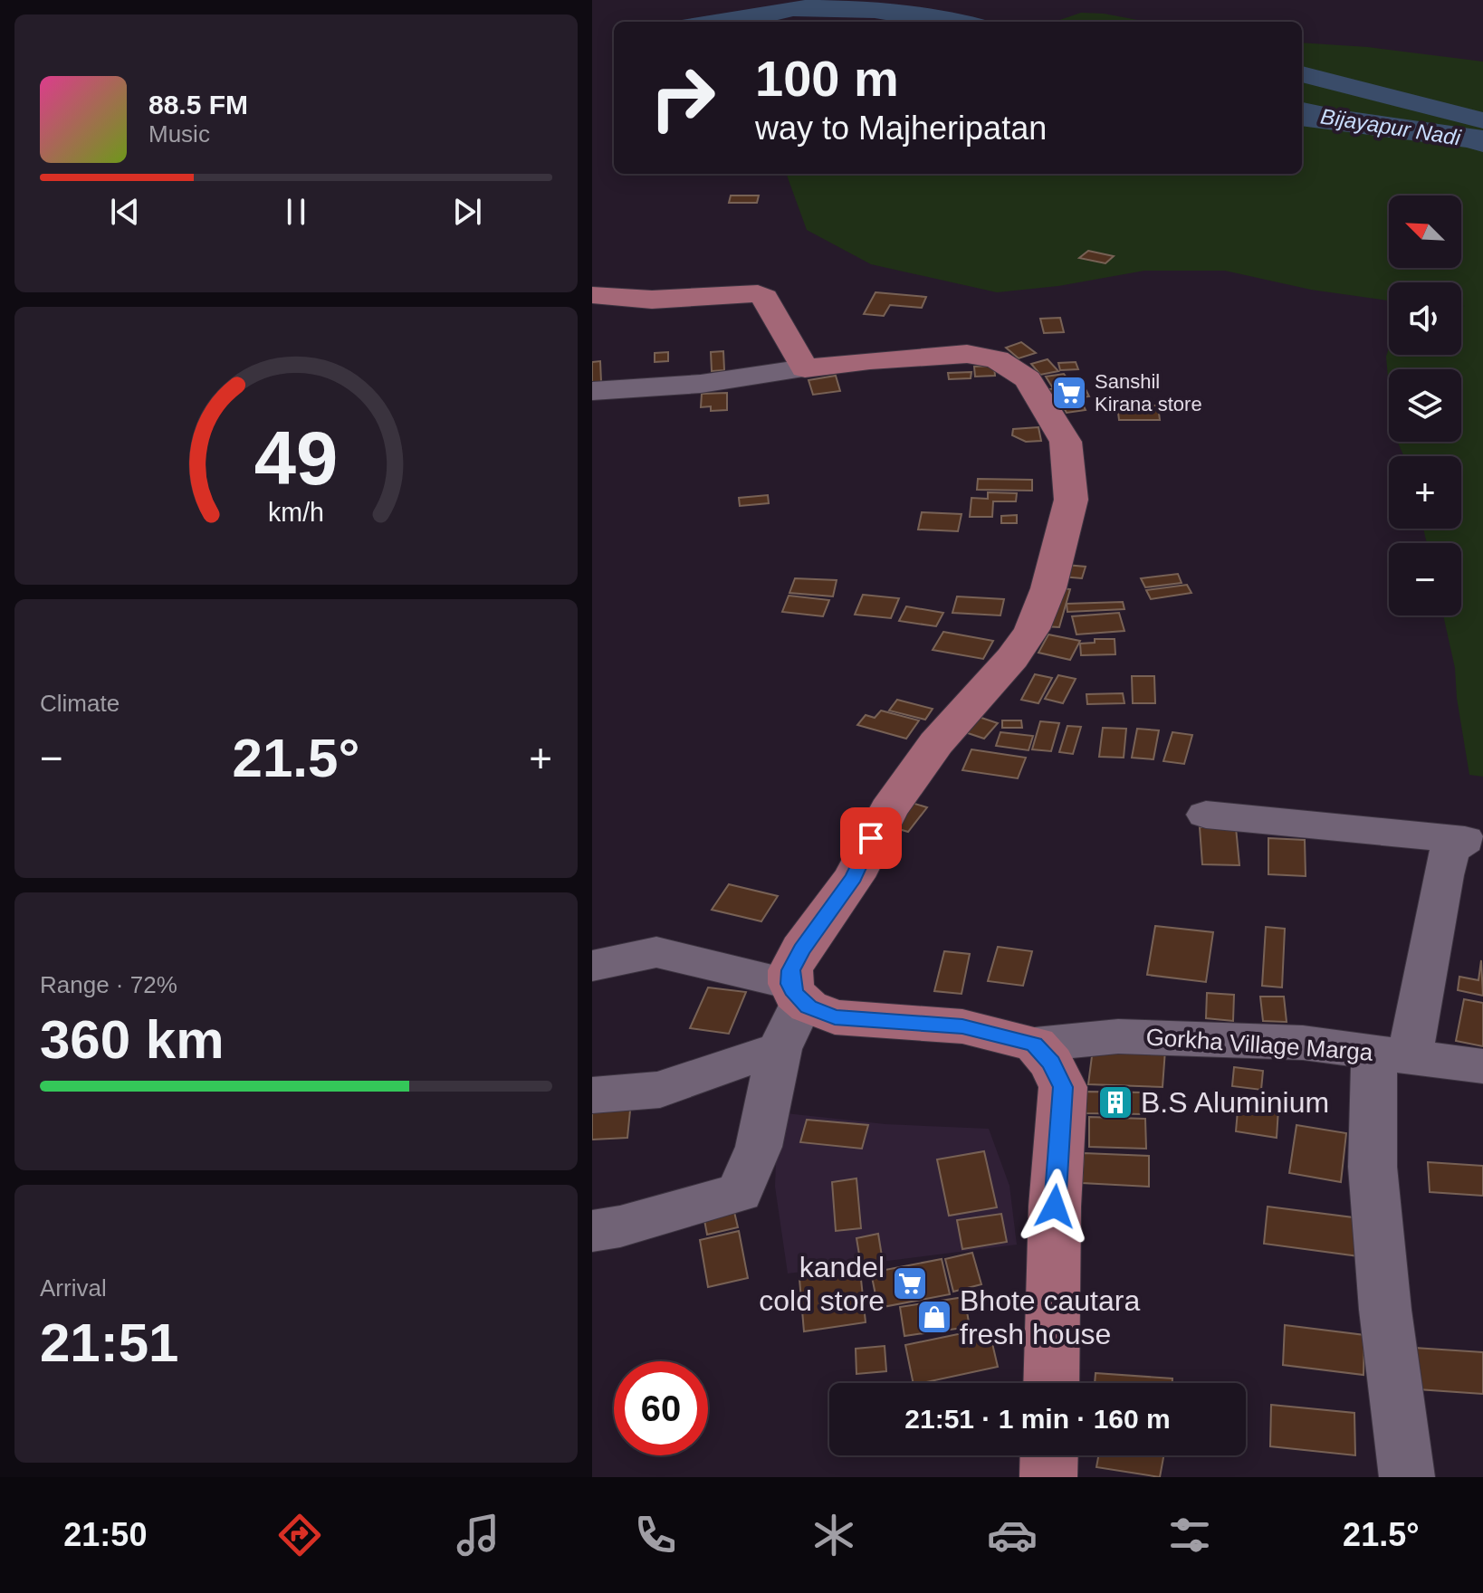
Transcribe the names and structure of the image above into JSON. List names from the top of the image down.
{
  "streets": {
    "street": ["Gorkha Village Marga"]
  },
  "water": ["Bijayapur Nadi"],
  "places": {
    "supermarket": ["Sanshil Kirana store", "kandel cold store"],
    "building": ["B.S Aluminium"],
    "shop": ["Bhote cautara fresh house"]
  },
  "north": "top left",
  "page": {
    "turn": ["100 m", "way to Majheripatan"],
    "song": ["88.5 FM", "Music"],
    "map_buttons": ["+", "−"],
    "tile": [
      "Climate",
      ["Range · 72%", "360 km"],
      ["Arrival", "21:51"]
    ],
    "heat": ["−", "21.5°", "+"],
    "limit": "60",
    "trip": "21:51 · 1 min · 160 m",
    "tabs": ["21:50", "21.5°"],
    "gauge": ["49", "km/h"]
  }
}
